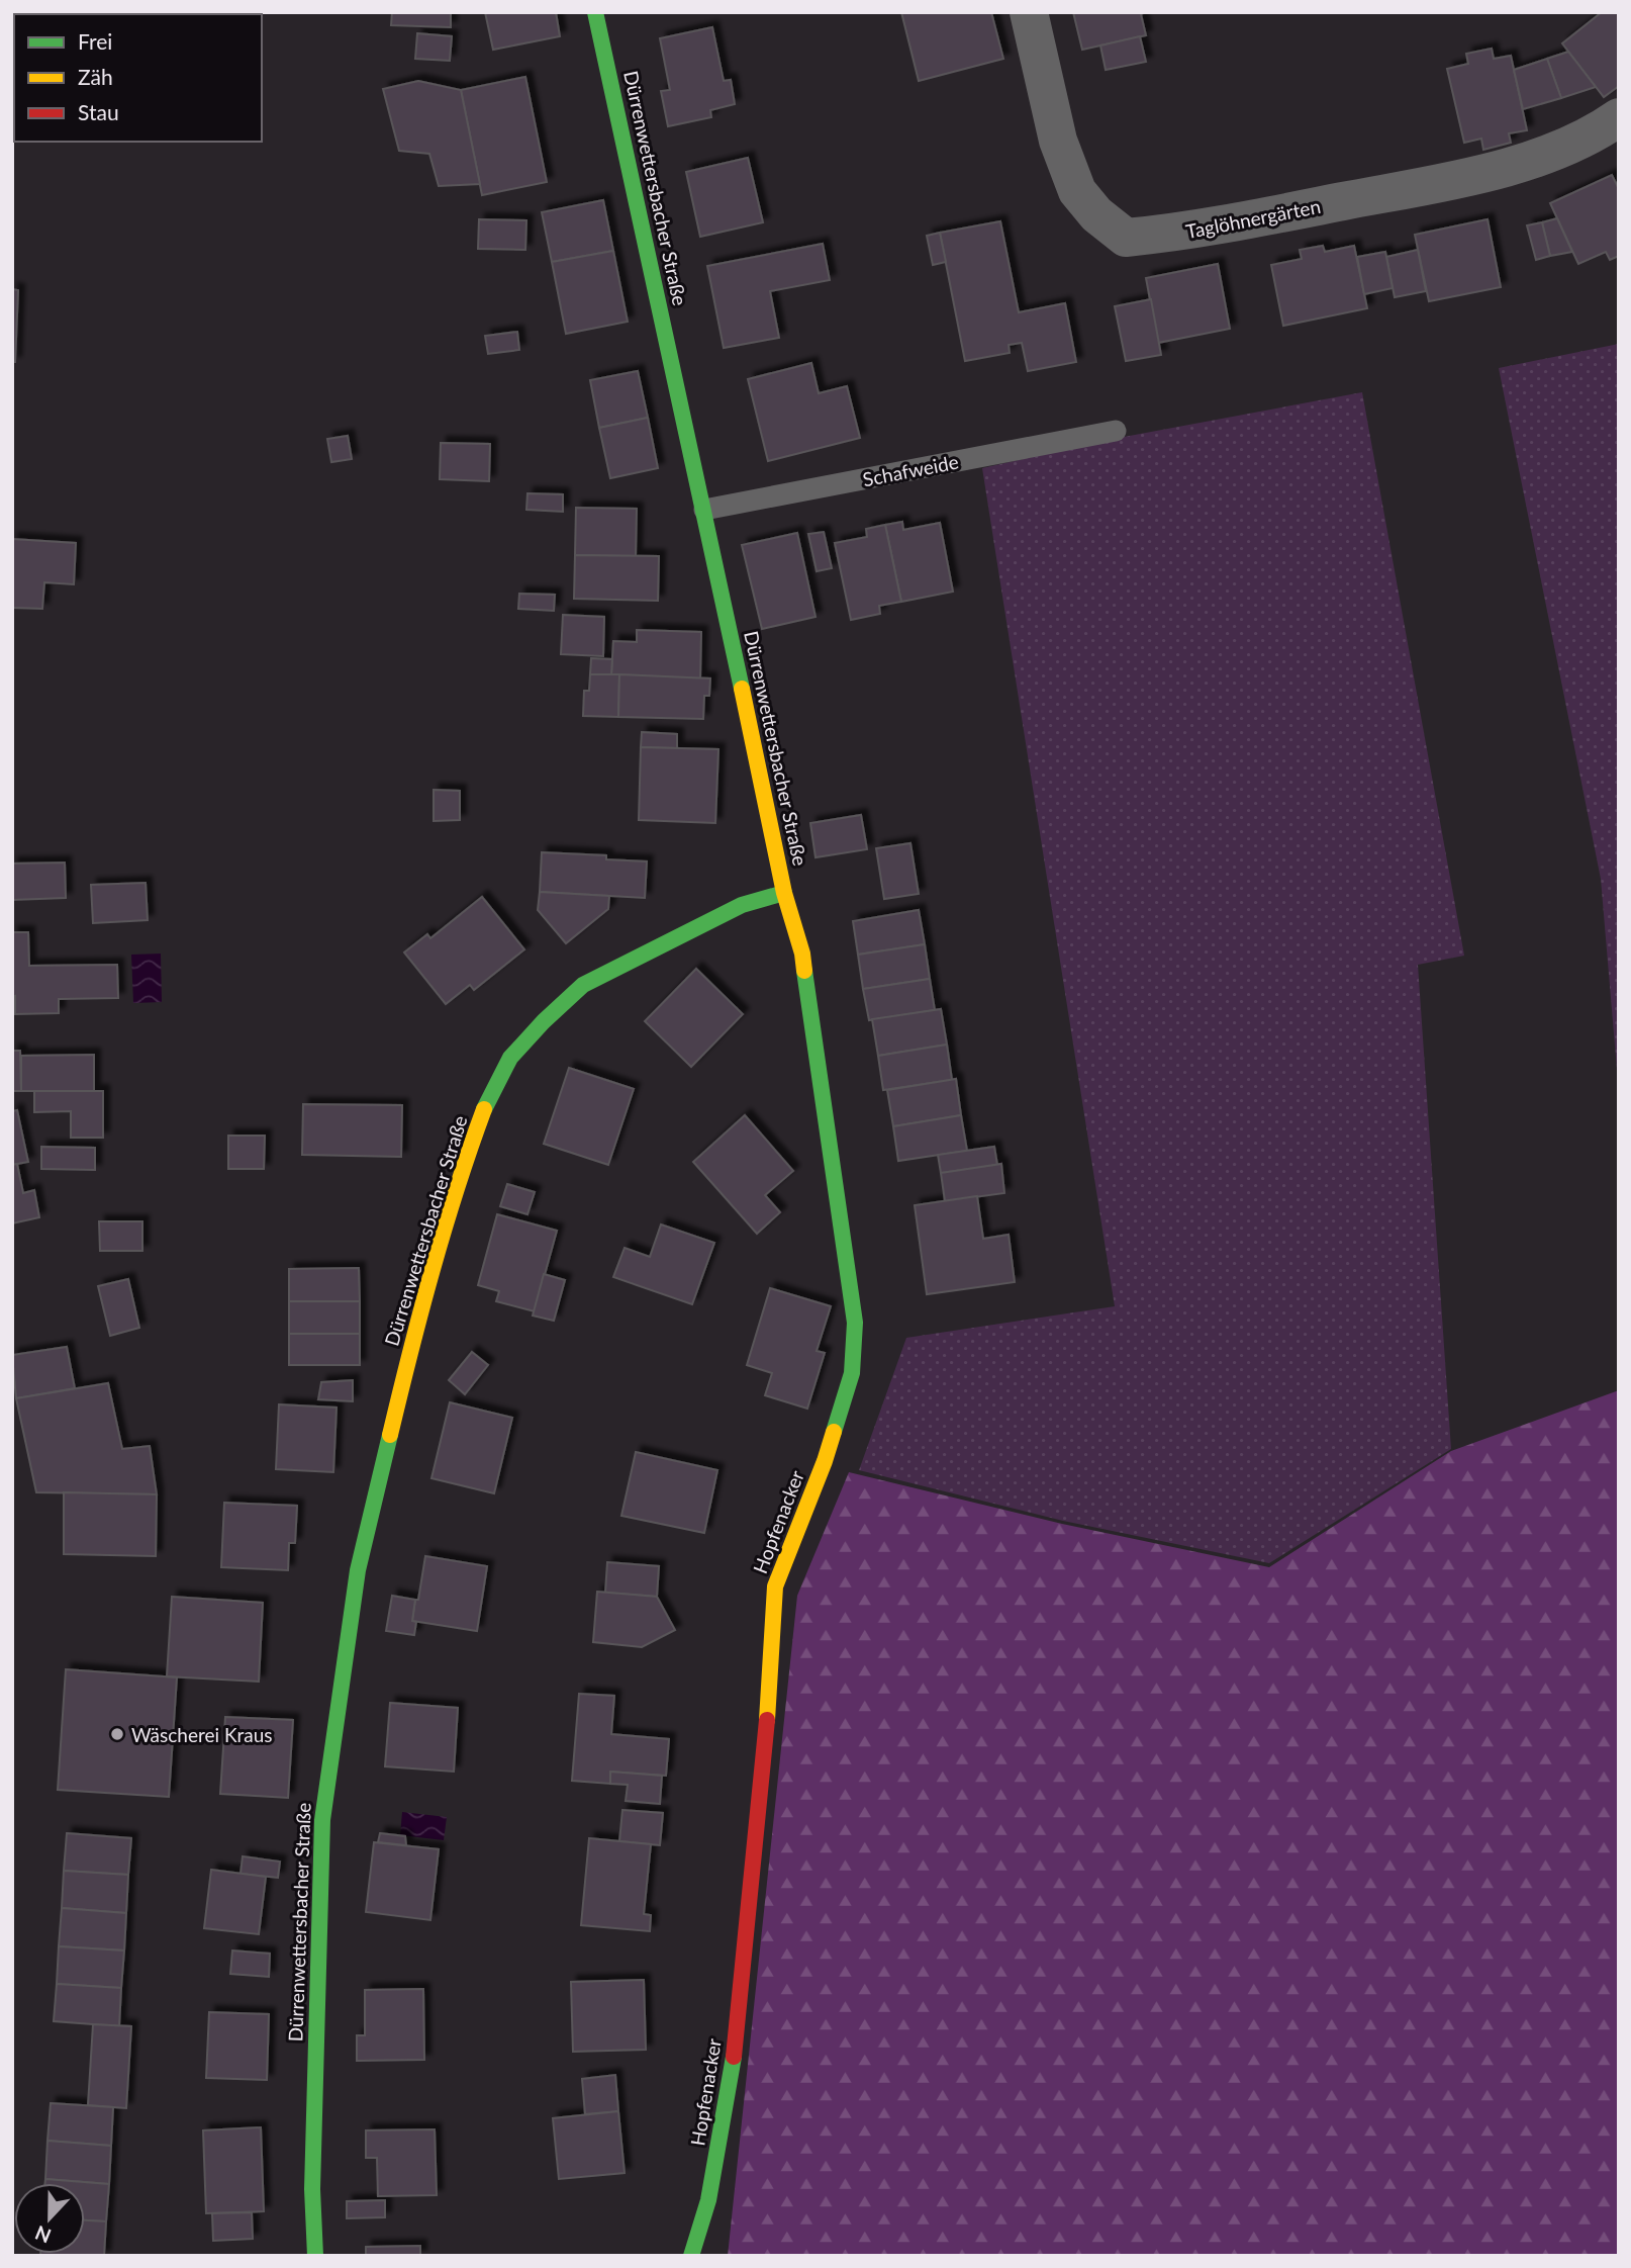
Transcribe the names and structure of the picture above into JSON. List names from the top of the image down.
{
  "streets": {
    "street": ["Dürrenwettersbacher Straße", "Taglöhnergärten", "Hopfenacker"],
    "lane": ["Schafweide"]
  },
  "crossings": [
    ["Dürrenwettersbacher Straße", "Schafweide"],
    ["Dürrenwettersbacher Straße", "Hopfenacker"]
  ],
  "places": ["Wäscherei Kraus"],
  "legend": ["Frei", "Zäh", "Stau"],
  "north": "bottom"
}
